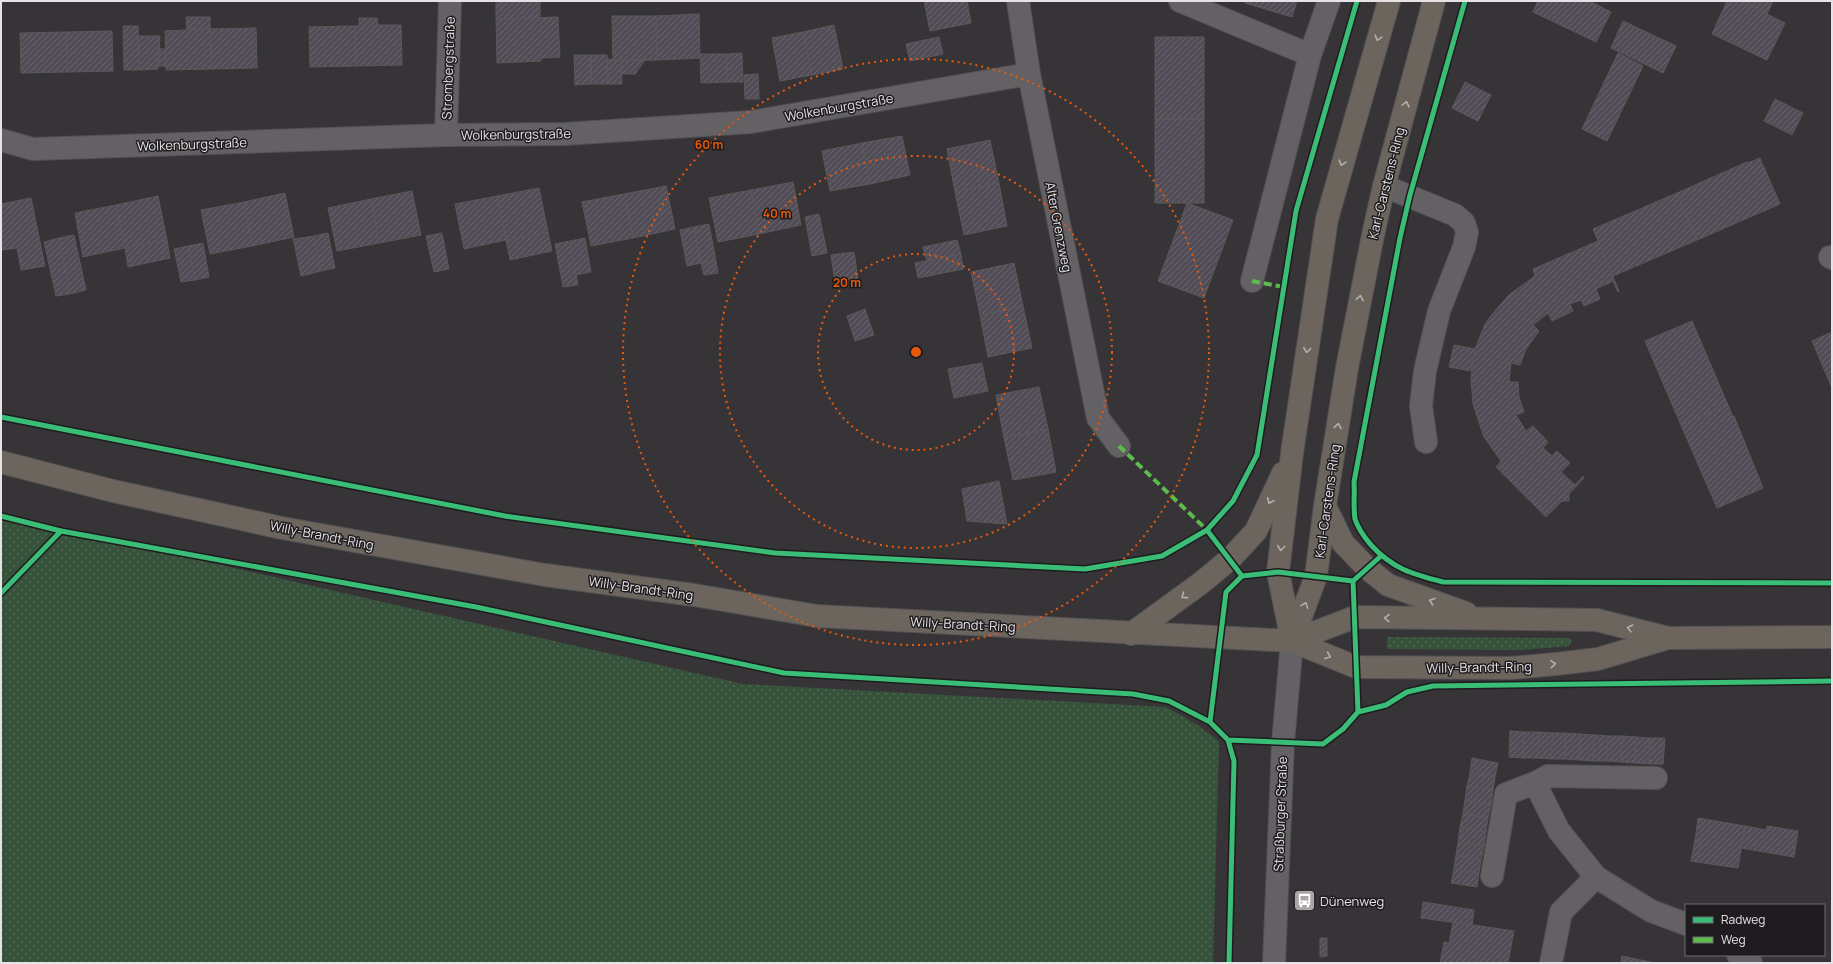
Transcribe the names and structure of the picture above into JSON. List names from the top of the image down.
{
  "streets": {
    "main road": ["Karl-Carstens-Ring", "Willy-Brandt-Ring"],
    "street": [
      "Strombergstraße",
      "Wolkenburgstraße",
      "Alter Grenzweg",
      "Straßburger Straße"
    ]
  },
  "crossings": [
    ["Strombergstraße", "Wolkenburgstraße"],
    ["Wolkenburgstraße", "Alter Grenzweg"],
    ["Karl-Carstens-Ring", "Willy-Brandt-Ring"],
    ["Karl-Carstens-Ring", "Straßburger Straße"],
    ["Willy-Brandt-Ring", "Straßburger Straße"]
  ],
  "places": {
    "bus stop": ["Dünenweg"]
  },
  "legend": ["Radweg", "Weg"],
  "rings": ["60 m", "40 m", "20 m"]
}
